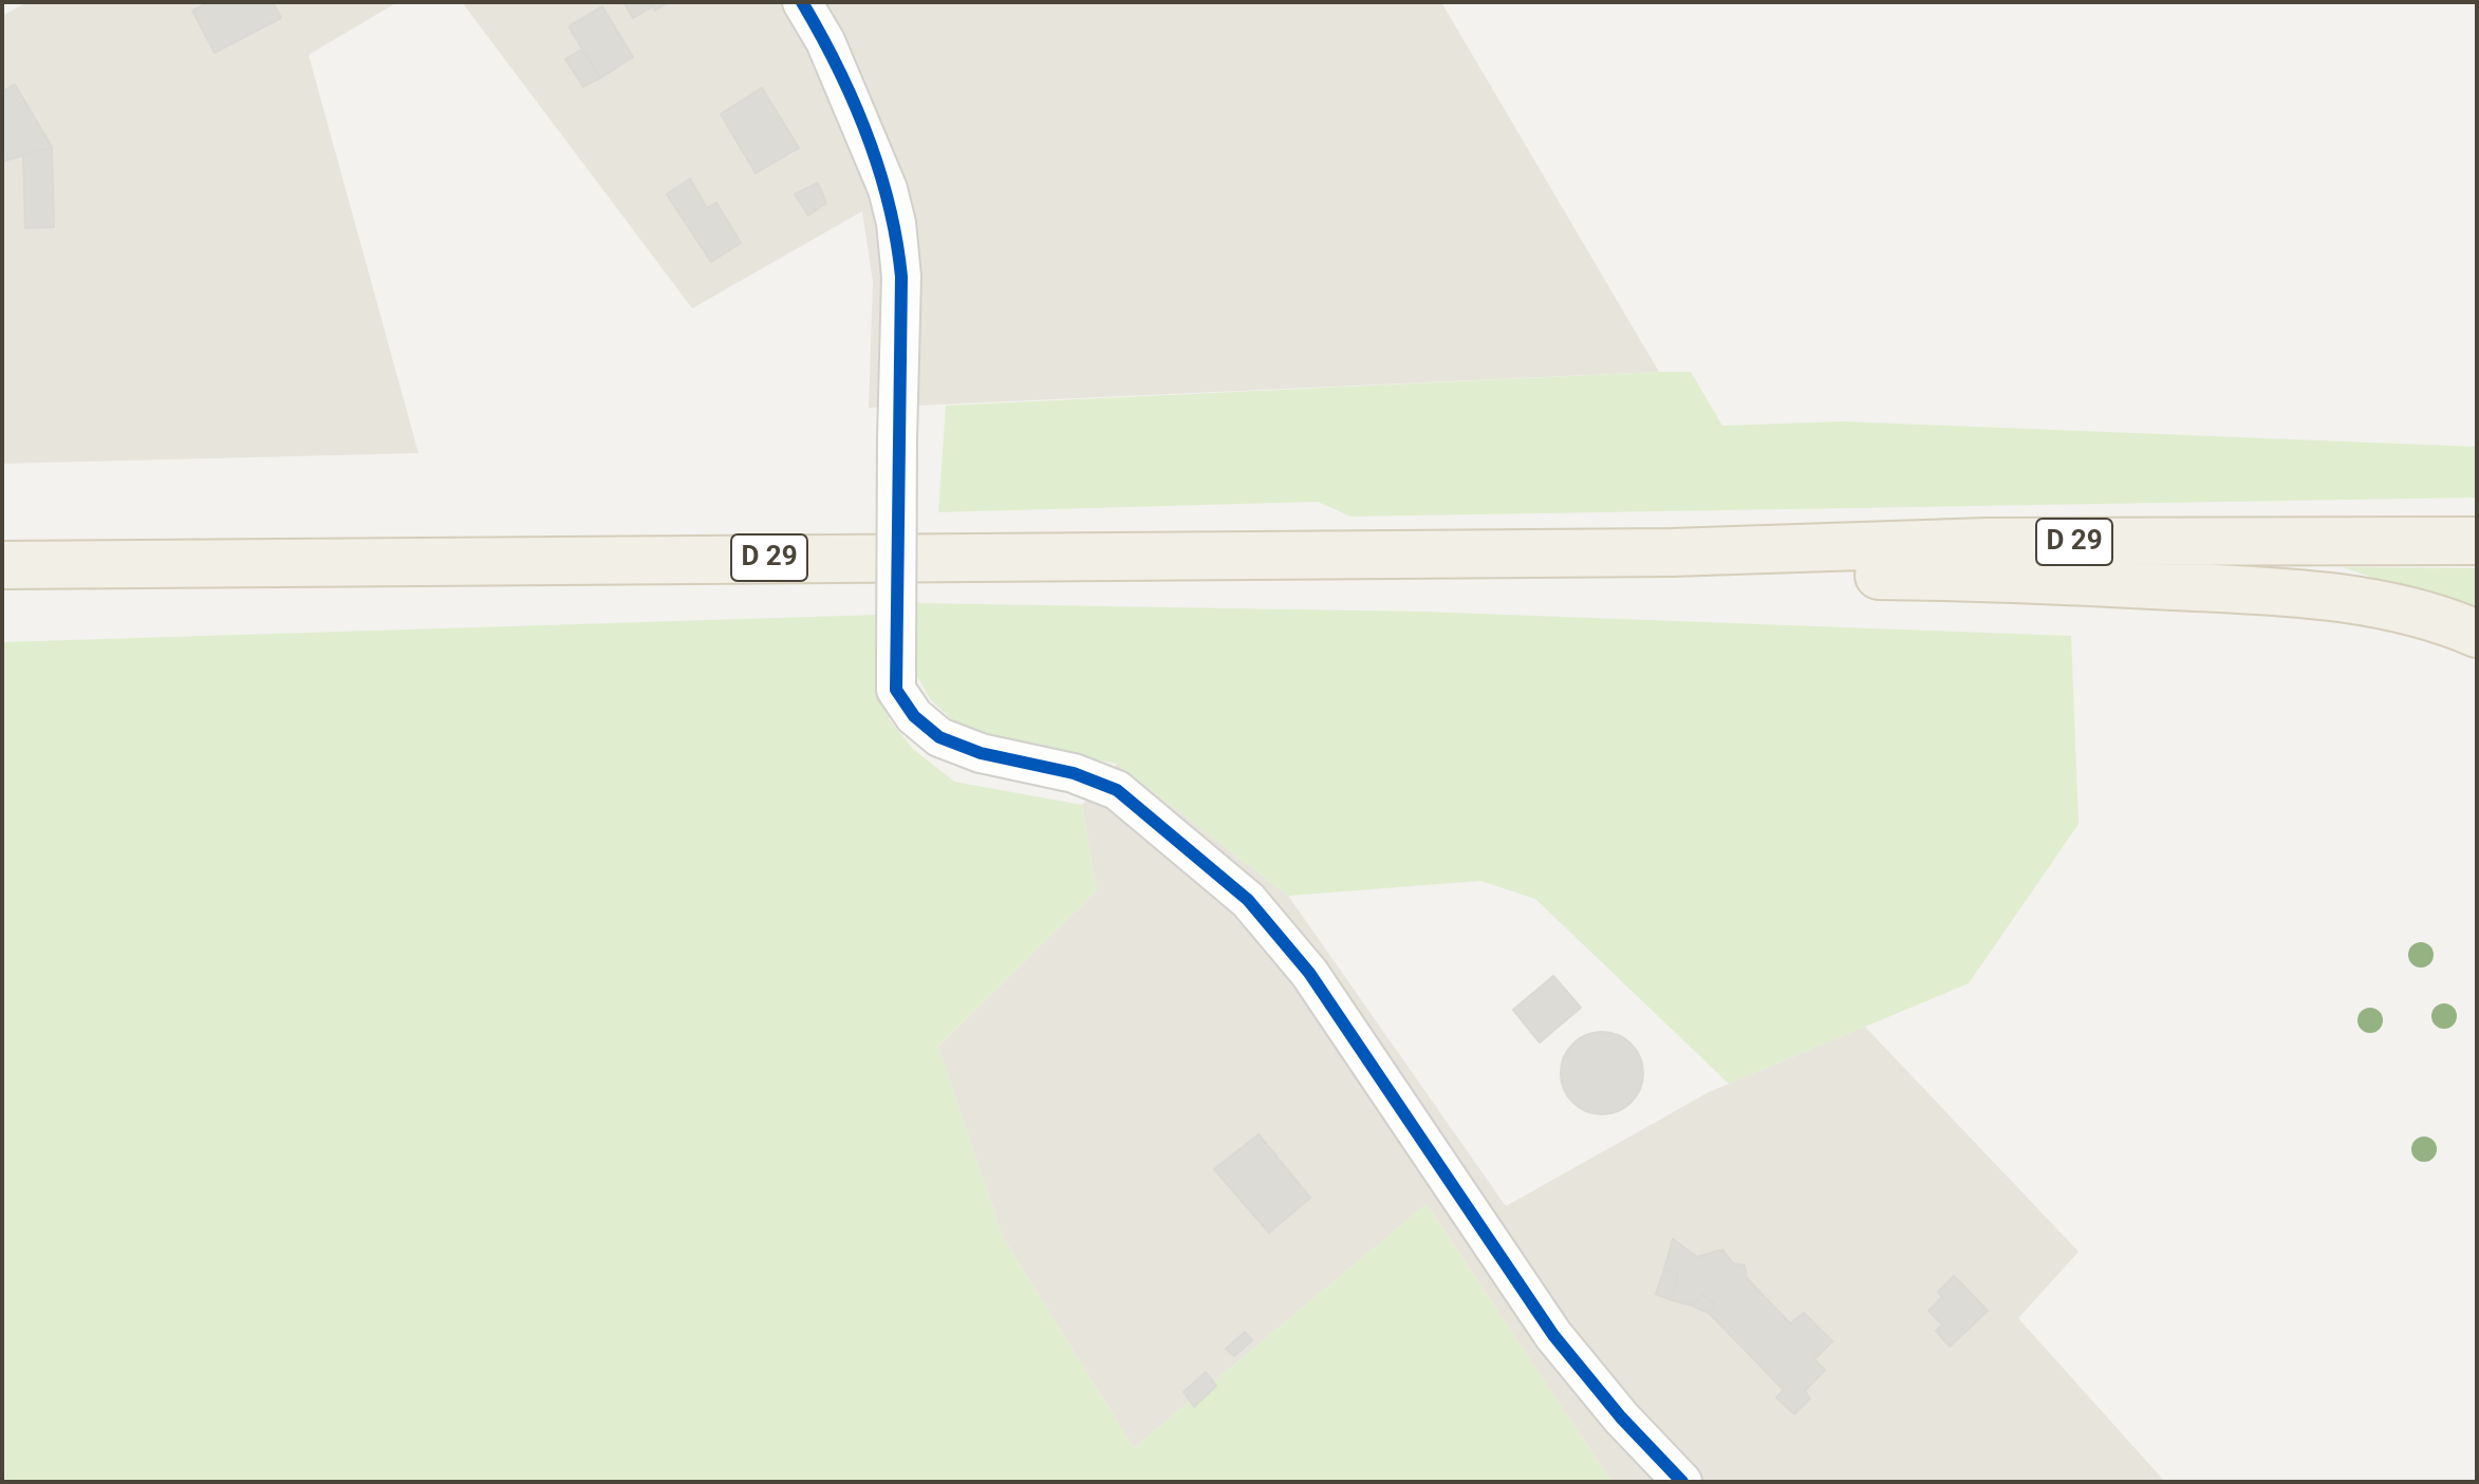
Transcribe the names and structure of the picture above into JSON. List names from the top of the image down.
{
  "streets": {
    "main road": ["D 29"]
  }
}
